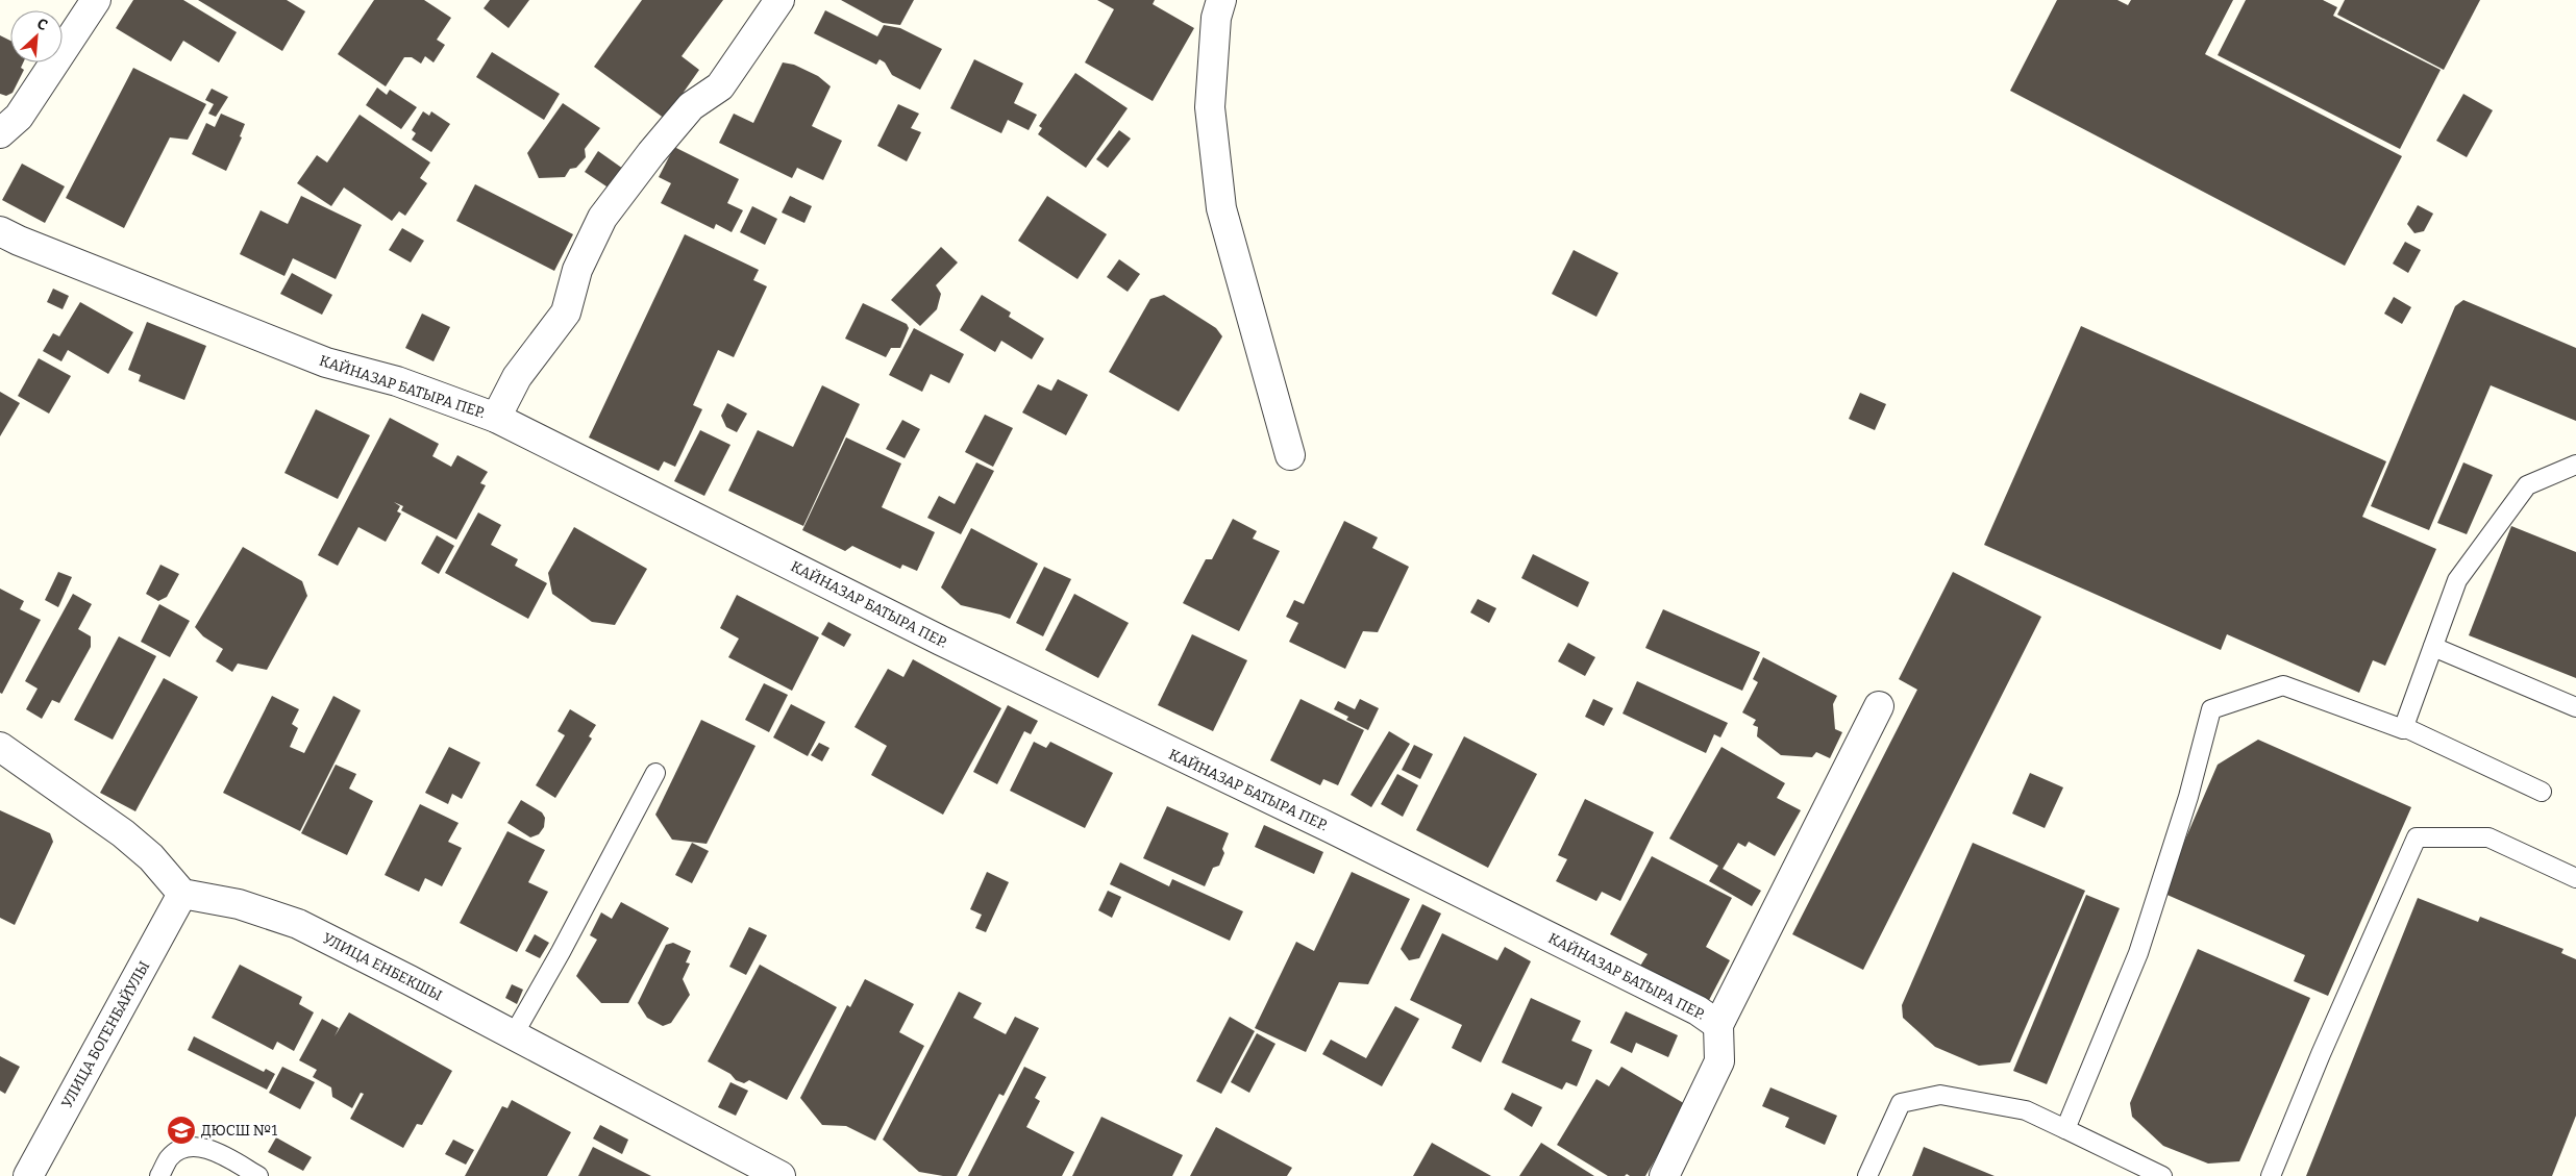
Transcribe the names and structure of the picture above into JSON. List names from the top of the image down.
{
  "streets": {
    "street": ["КАЙНАЗАР БАТЫРА ПЕР.", "УЛИЦА ЕНБЕКШЫ", "УЛИЦА БОГЕНБАЙУЛЫ"]
  },
  "crossings": [
    ["УЛИЦА ЕНБЕКШЫ", "УЛИЦА БОГЕНБАЙУЛЫ"]
  ],
  "places": {
    "school or university": ["ДЮСШ №1"]
  },
  "north": "top right"
}
